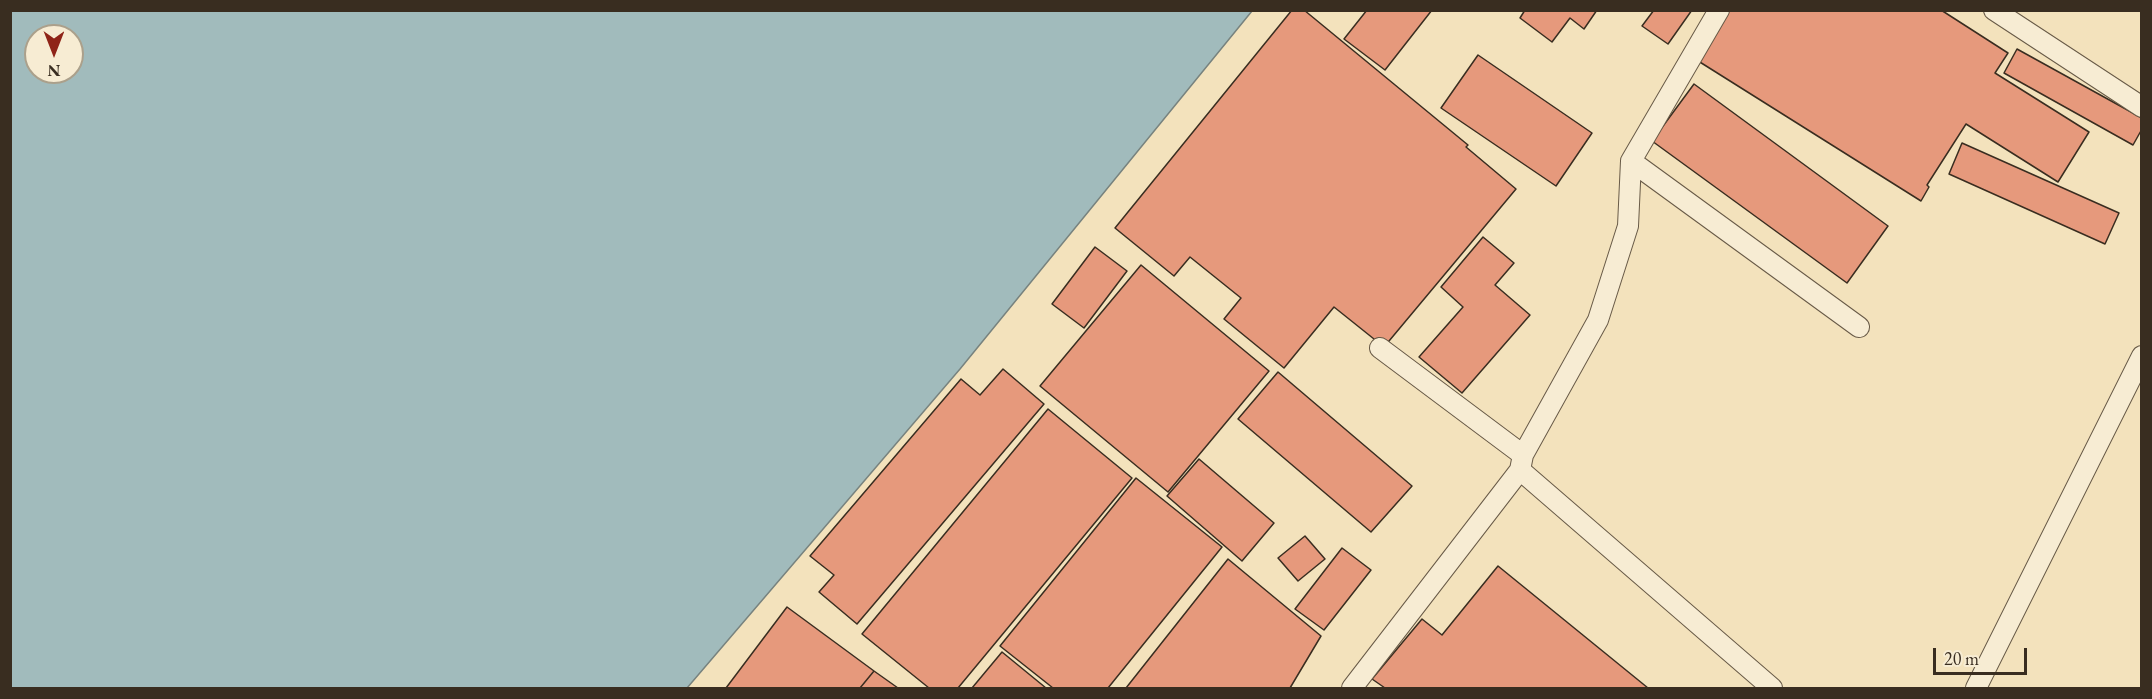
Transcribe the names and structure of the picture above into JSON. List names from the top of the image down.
{
  "scale_bar": "20 m",
  "north": "bottom"
}
